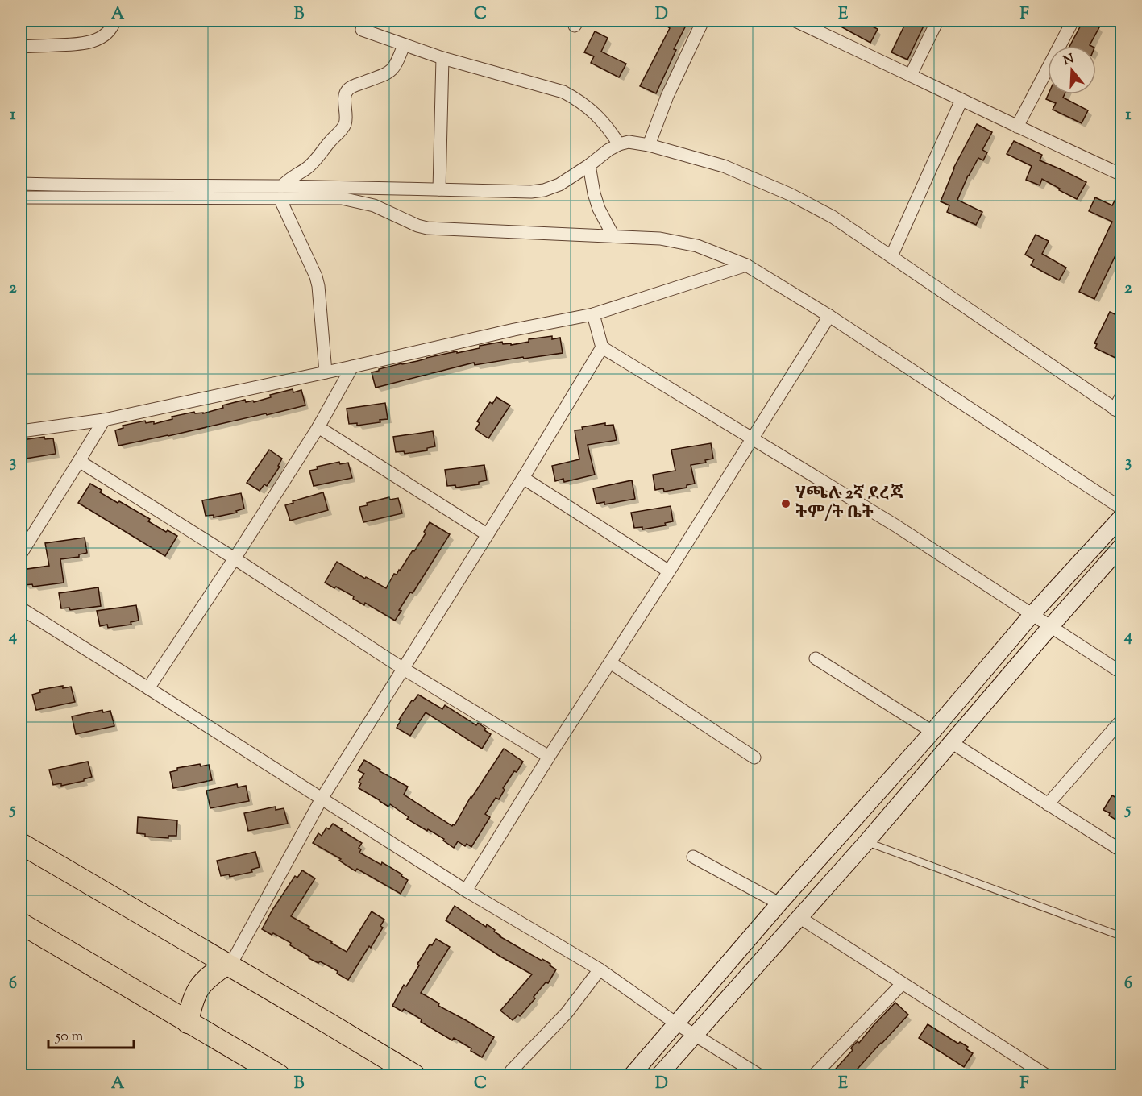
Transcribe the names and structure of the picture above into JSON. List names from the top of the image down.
{
  "places": ["ሃጫሉ 2ኛ ደረጃ ትም/ት ቤት"],
  "scale_bar": "50 m",
  "north": "top",
  "grid": {
    "columns": [
      "A",
      "B",
      "C",
      "D",
      "E",
      "F"
    ],
    "rows": [
      "1",
      "2",
      "3",
      "4",
      "5",
      "6"
    ]
  }
}
